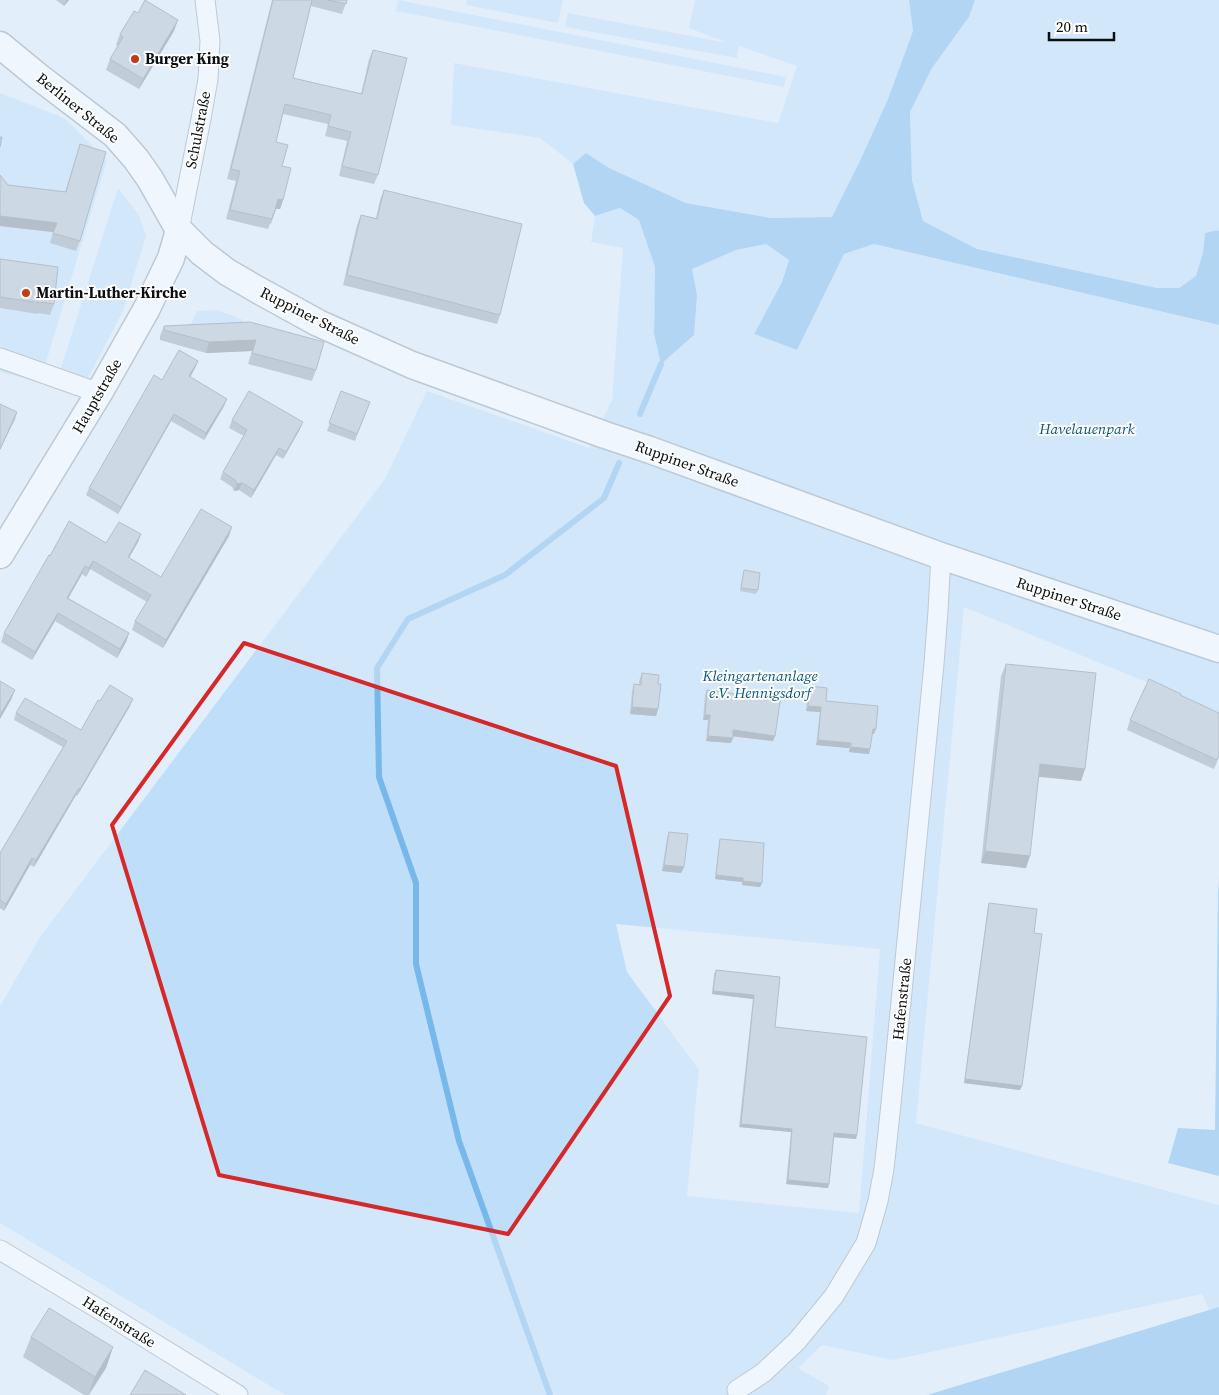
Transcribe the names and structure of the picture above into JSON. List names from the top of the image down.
{
  "streets": {
    "main road": ["Berliner Straße", "Ruppiner Straße", "Hauptstraße"],
    "street": ["Schulstraße", "Hafenstraße"]
  },
  "crossings": [
    ["Berliner Straße", "Schulstraße"],
    ["Berliner Straße", "Ruppiner Straße"],
    ["Berliner Straße", "Hauptstraße"],
    ["Schulstraße", "Ruppiner Straße"],
    ["Schulstraße", "Hauptstraße"],
    ["Ruppiner Straße", "Hauptstraße"],
    ["Ruppiner Straße", "Hafenstraße"]
  ],
  "parks": ["Havelauenpark", "Kleingartenanlage e.V. Hennigsdorf"],
  "places": ["Burger King", "Martin-Luther-Kirche"],
  "scale_bar": "20 m"
}
